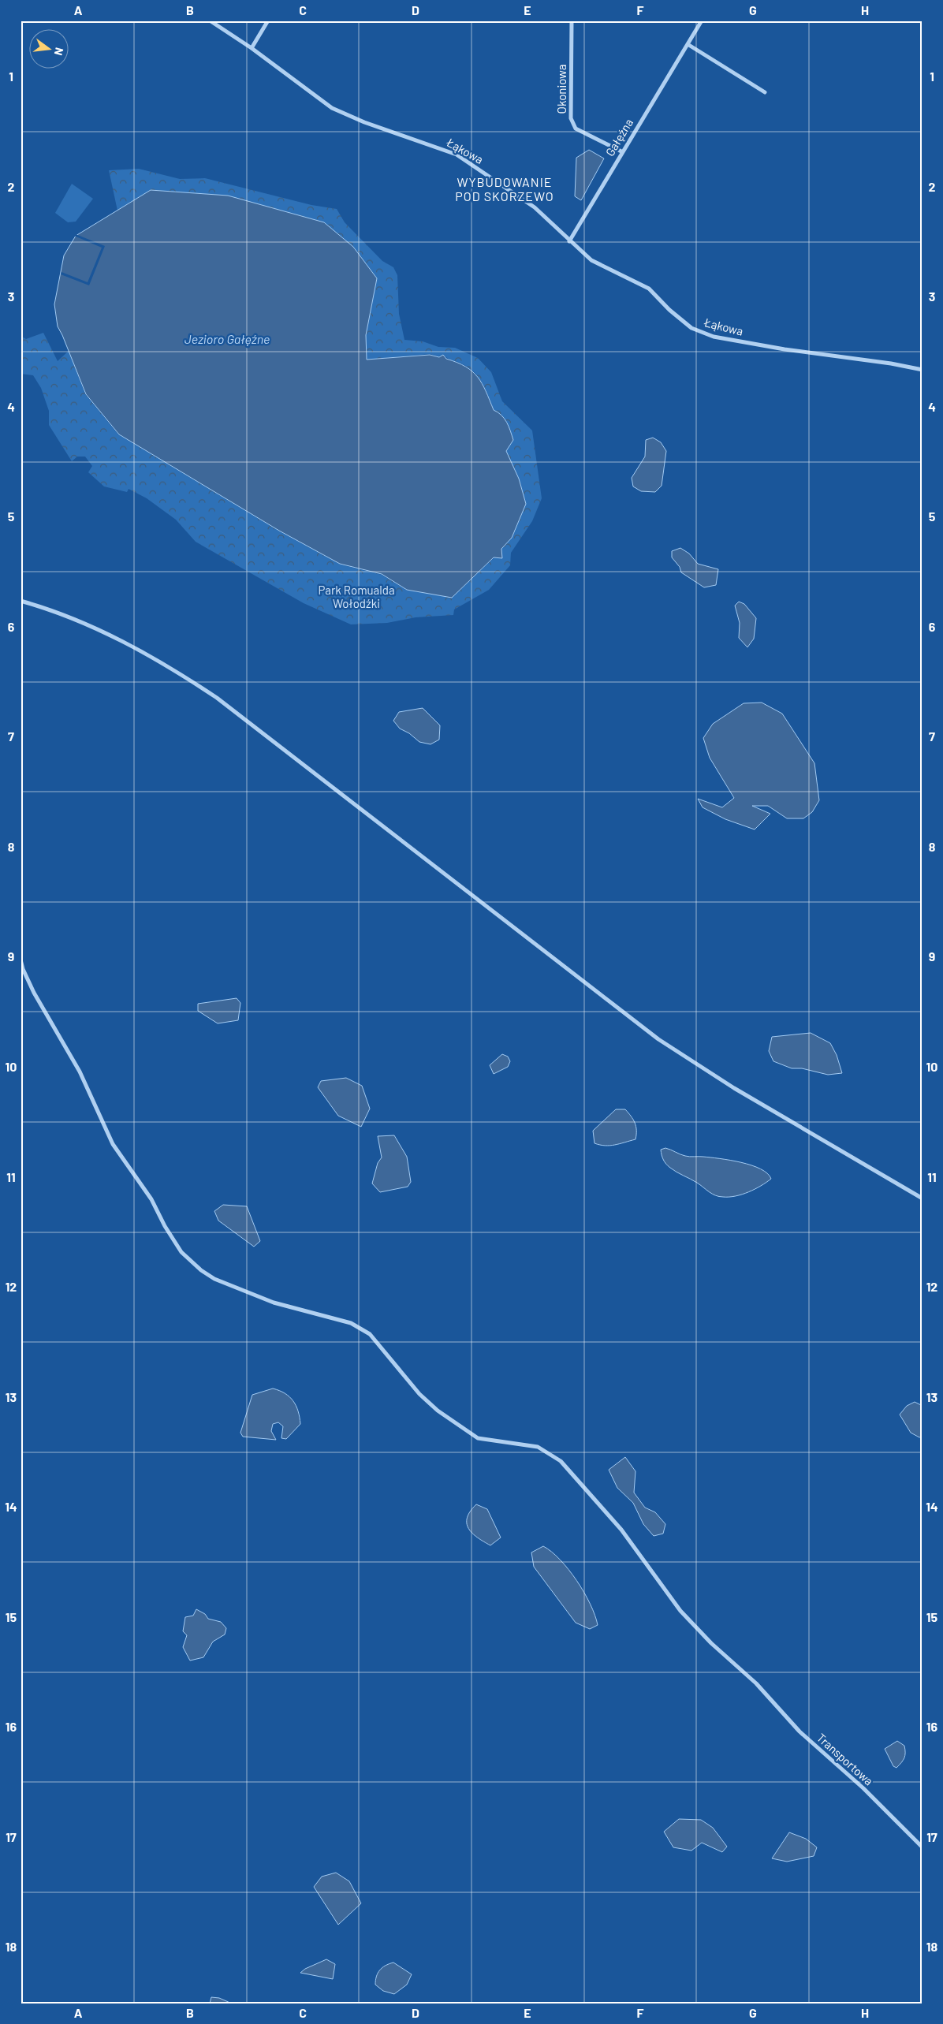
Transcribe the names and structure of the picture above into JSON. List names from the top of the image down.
{
  "streets": {
    "street": [
      "Okoniowa",
      "Gałęźna",
      "Łąkowa",
      "Transportowa"
    ]
  },
  "crossings": [
    ["Okoniowa", "Gałęźna"],
    ["Gałęźna", "Łąkowa"]
  ],
  "districts": ["WYBUDOWANIE POD SKORZEWO"],
  "water": ["Jezioro Gałęźne"],
  "parks": ["Park Romualda Wołodźki"],
  "north": "right",
  "grid": {
    "columns": [
      "A",
      "B",
      "C",
      "D",
      "E",
      "F",
      "G",
      "H"
    ],
    "rows": [
      "1",
      "2",
      "3",
      "4",
      "5",
      "6",
      "7",
      "8",
      "9",
      "10",
      "11",
      "12",
      "13",
      "14",
      "15",
      "16",
      "17",
      "18"
    ]
  }
}
